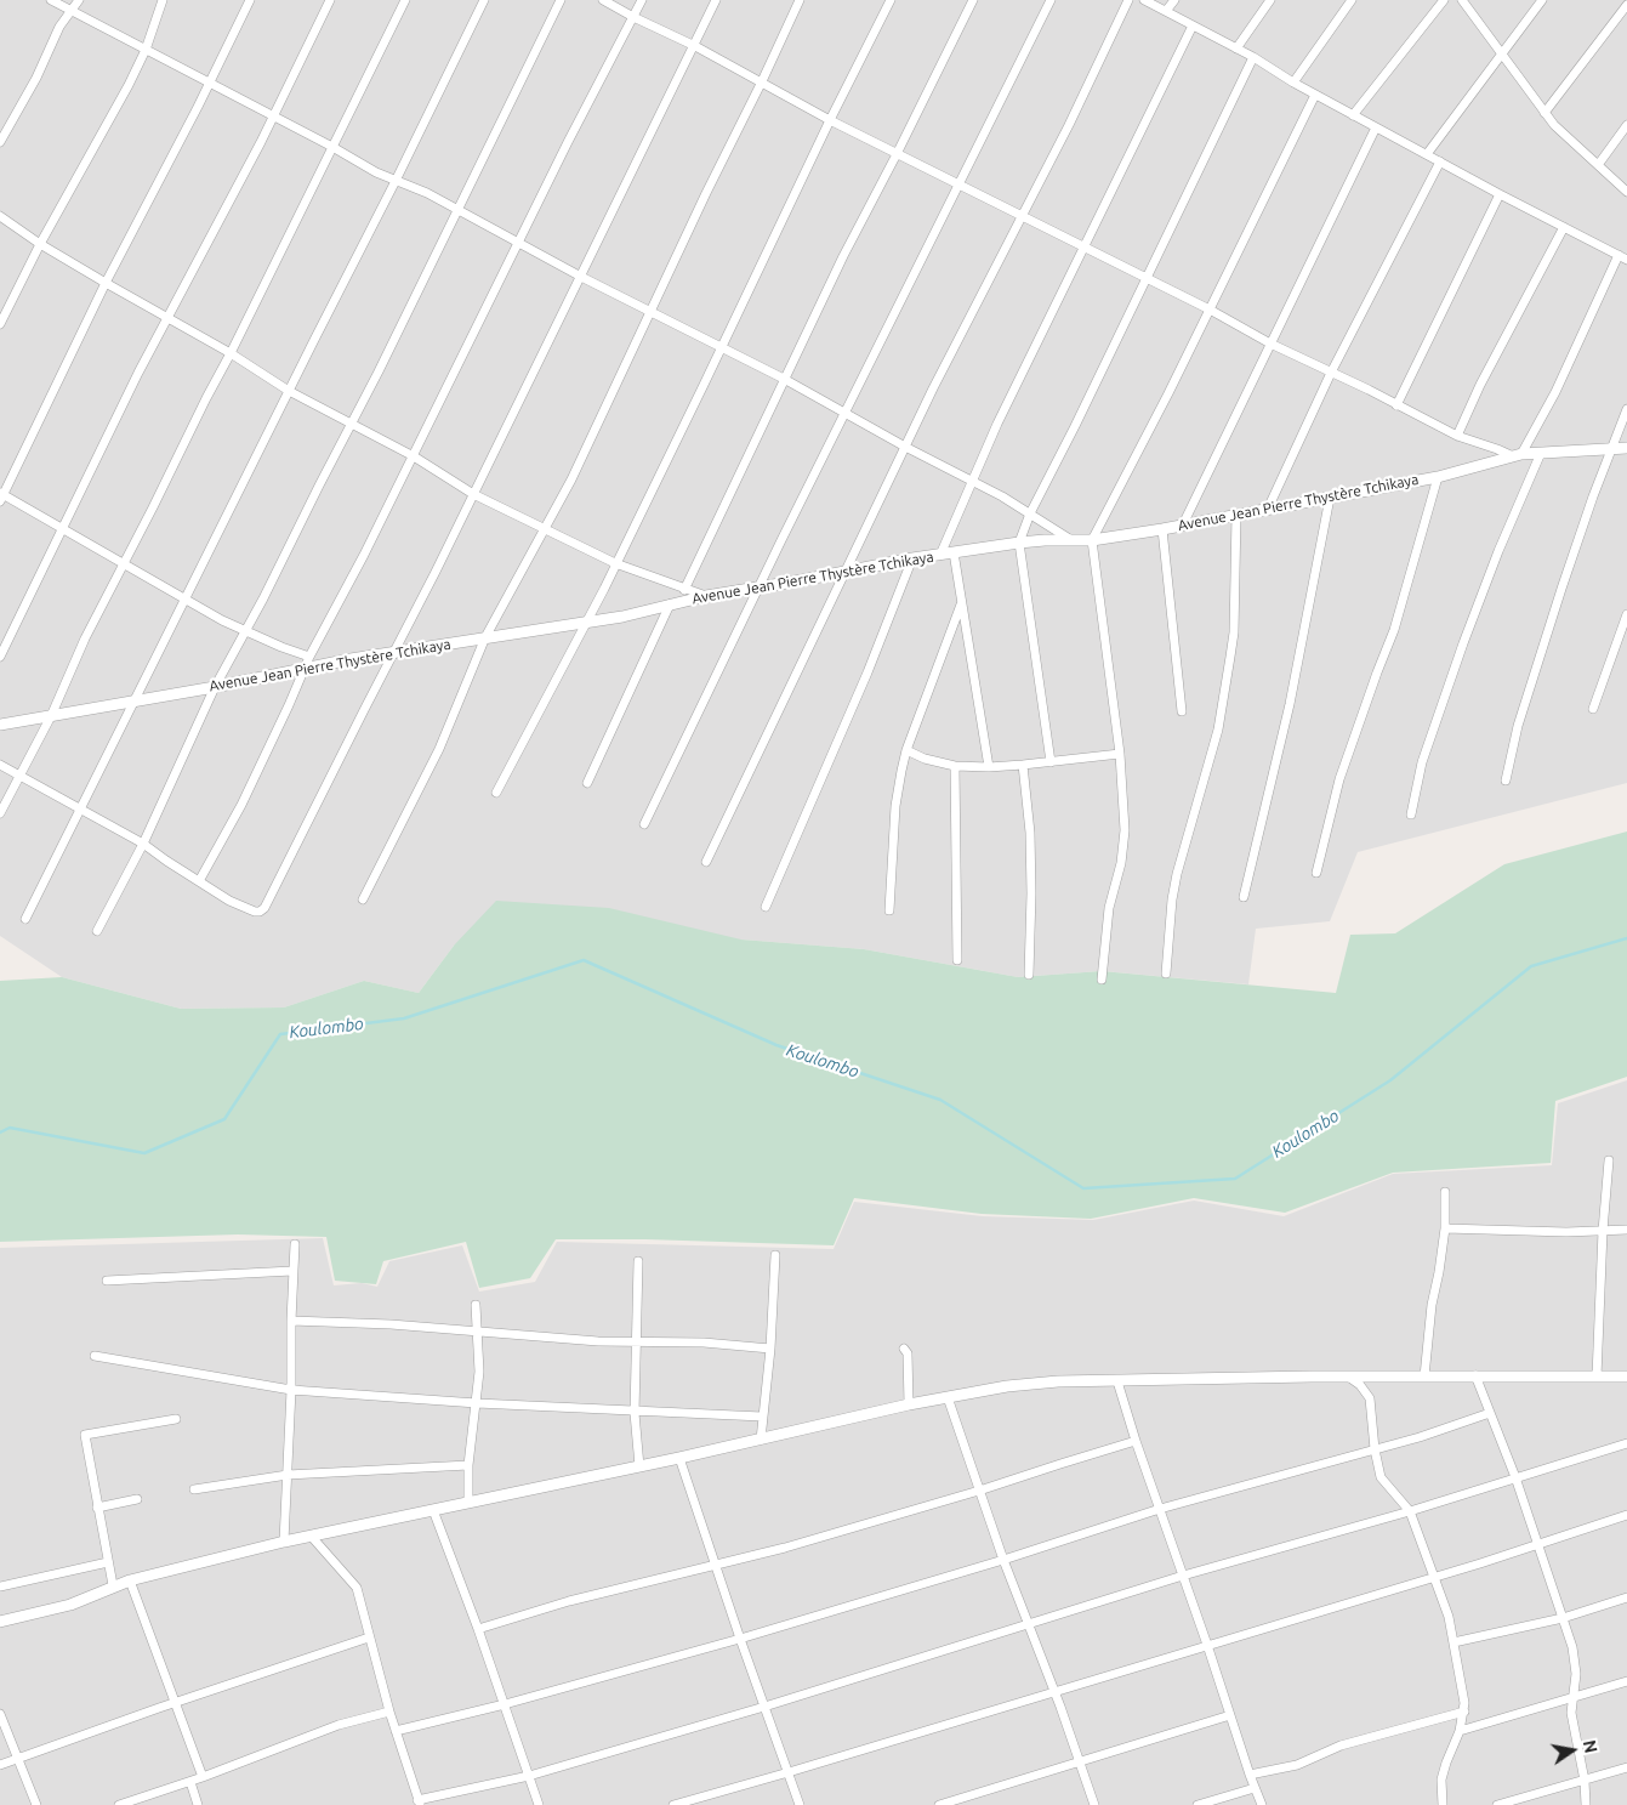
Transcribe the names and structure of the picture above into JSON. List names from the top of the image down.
{
  "streets": {
    "street": ["Avenue Jean Pierre Thystère Tchikaya"]
  },
  "water": ["Koulombo"],
  "north": "right"
}
